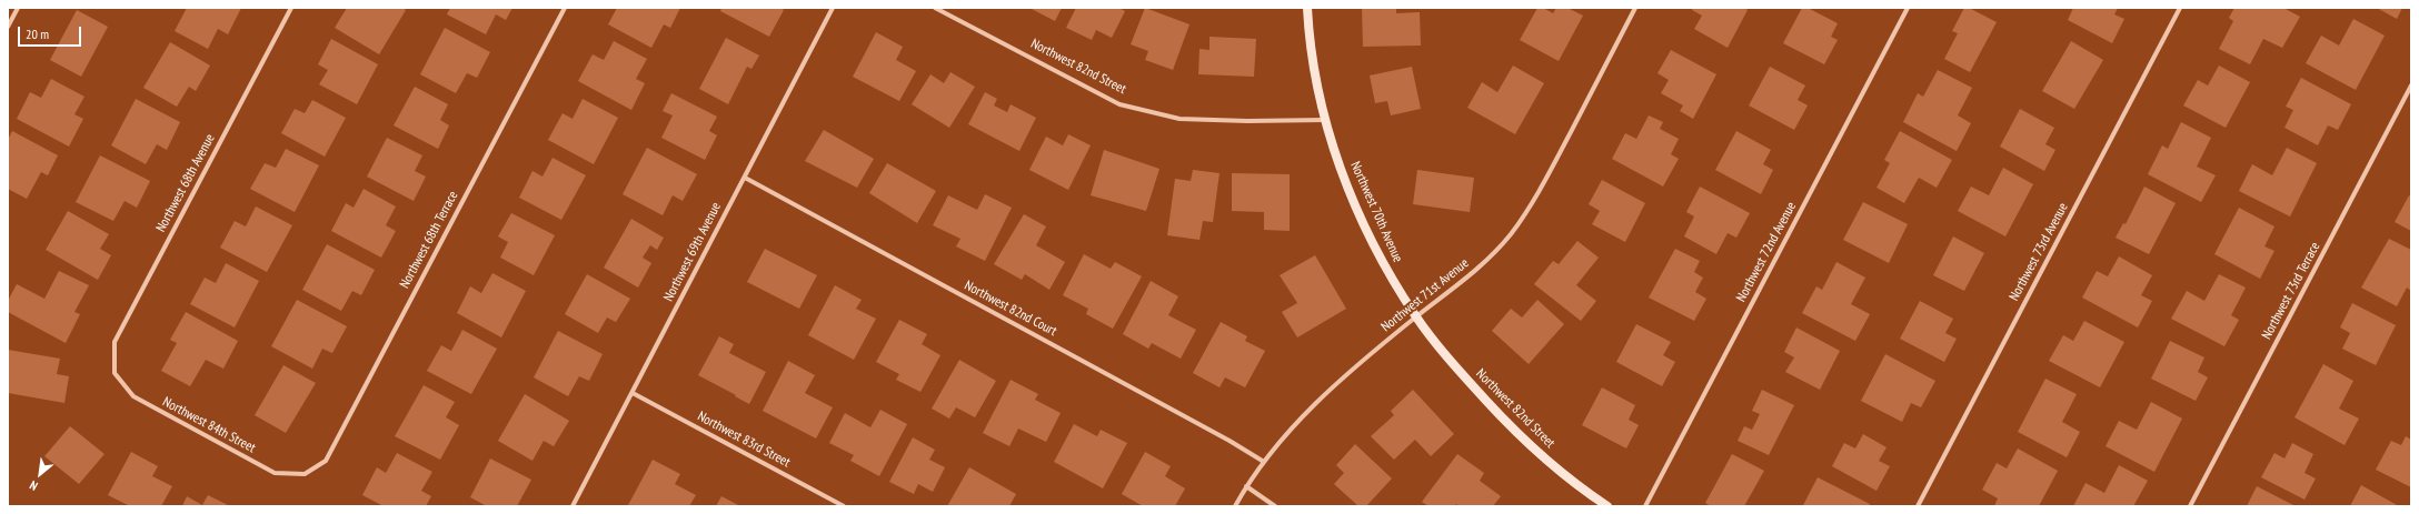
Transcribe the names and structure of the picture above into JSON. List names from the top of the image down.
{
  "streets": {
    "street": [
      "Northwest 82nd Street",
      "Northwest 68th Avenue",
      "Northwest 70th Avenue",
      "Northwest 68th Terrace",
      "Northwest 69th Avenue",
      "Northwest 72nd Avenue",
      "Northwest 73rd Avenue",
      "Northwest 73rd Terrace",
      "Northwest 71st Avenue",
      "Northwest 82nd Court",
      "Northwest 84th Street",
      "Northwest 83rd Street"
    ]
  },
  "crossings": [
    ["Northwest 82nd Street", "Northwest 70th Avenue"],
    ["Northwest 82nd Street", "Northwest 71st Avenue"],
    ["Northwest 68th Avenue", "Northwest 84th Street"],
    ["Northwest 70th Avenue", "Northwest 71st Avenue"],
    ["Northwest 68th Terrace", "Northwest 84th Street"],
    ["Northwest 69th Avenue", "Northwest 82nd Court"],
    ["Northwest 69th Avenue", "Northwest 83rd Street"],
    ["Northwest 71st Avenue", "Northwest 82nd Court"]
  ],
  "scale_bar": "20 m",
  "north": "bottom left"
}
